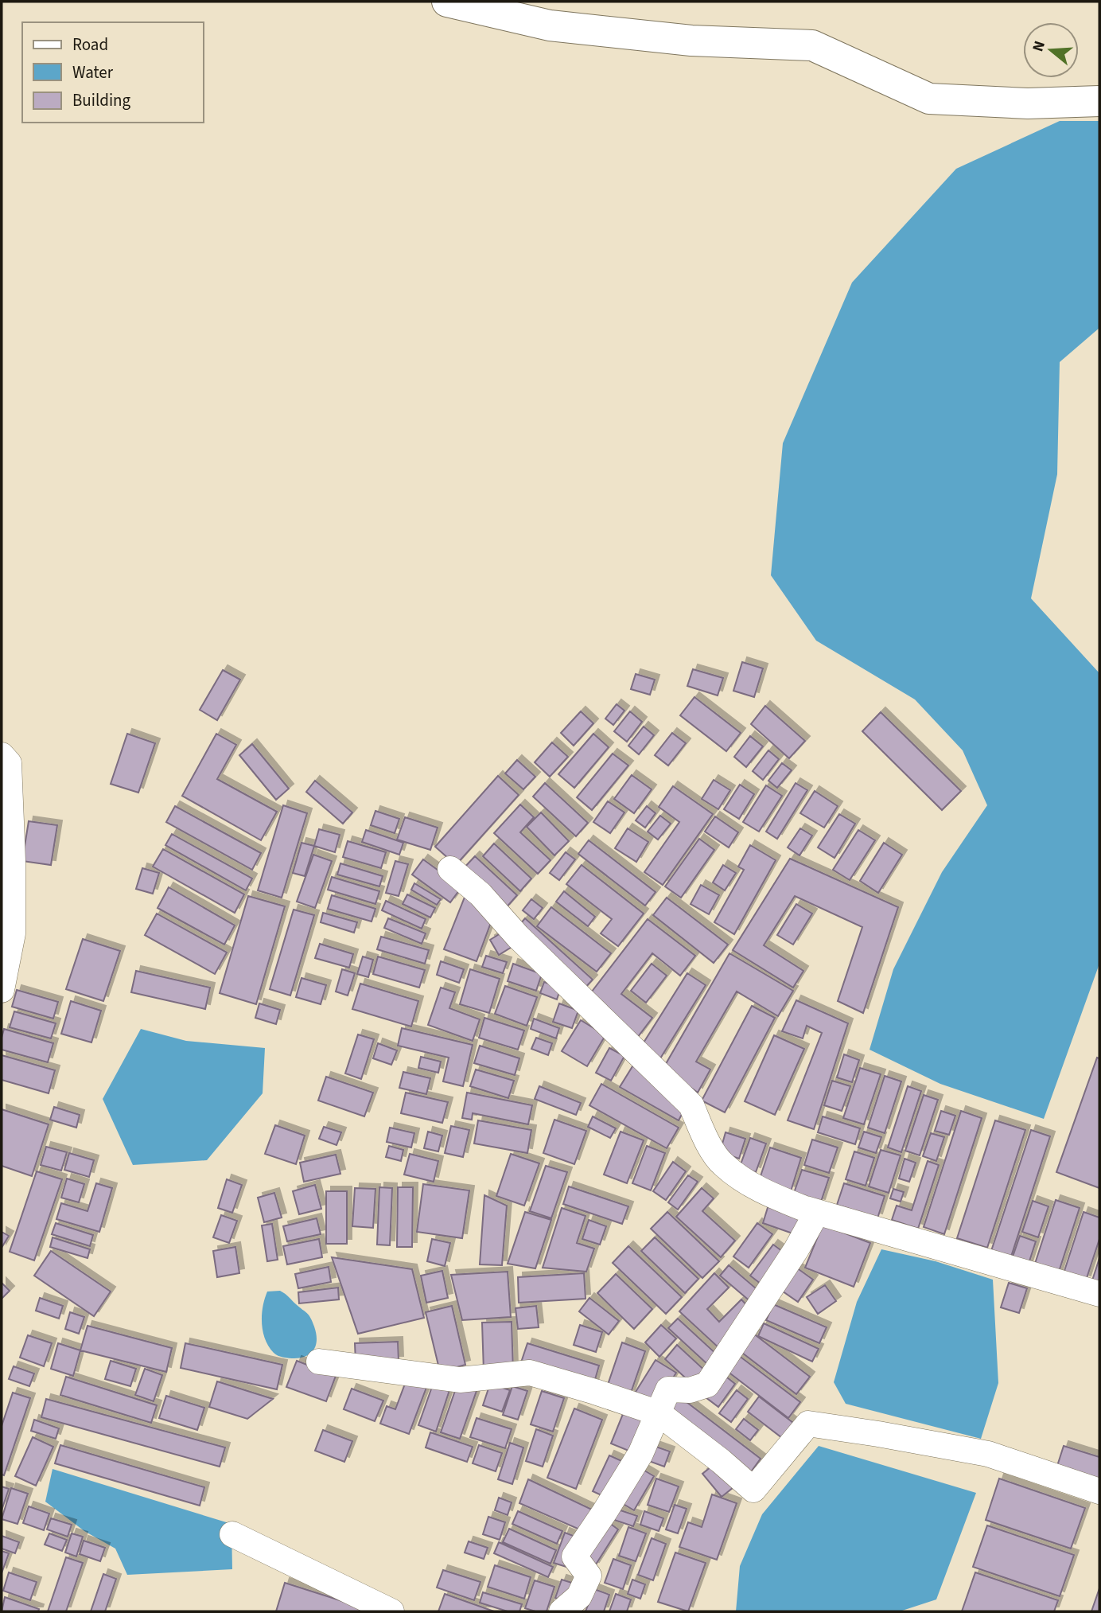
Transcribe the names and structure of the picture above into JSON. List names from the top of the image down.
{
  "legend": ["Road", "Water", "Building"],
  "north": "left"
}
